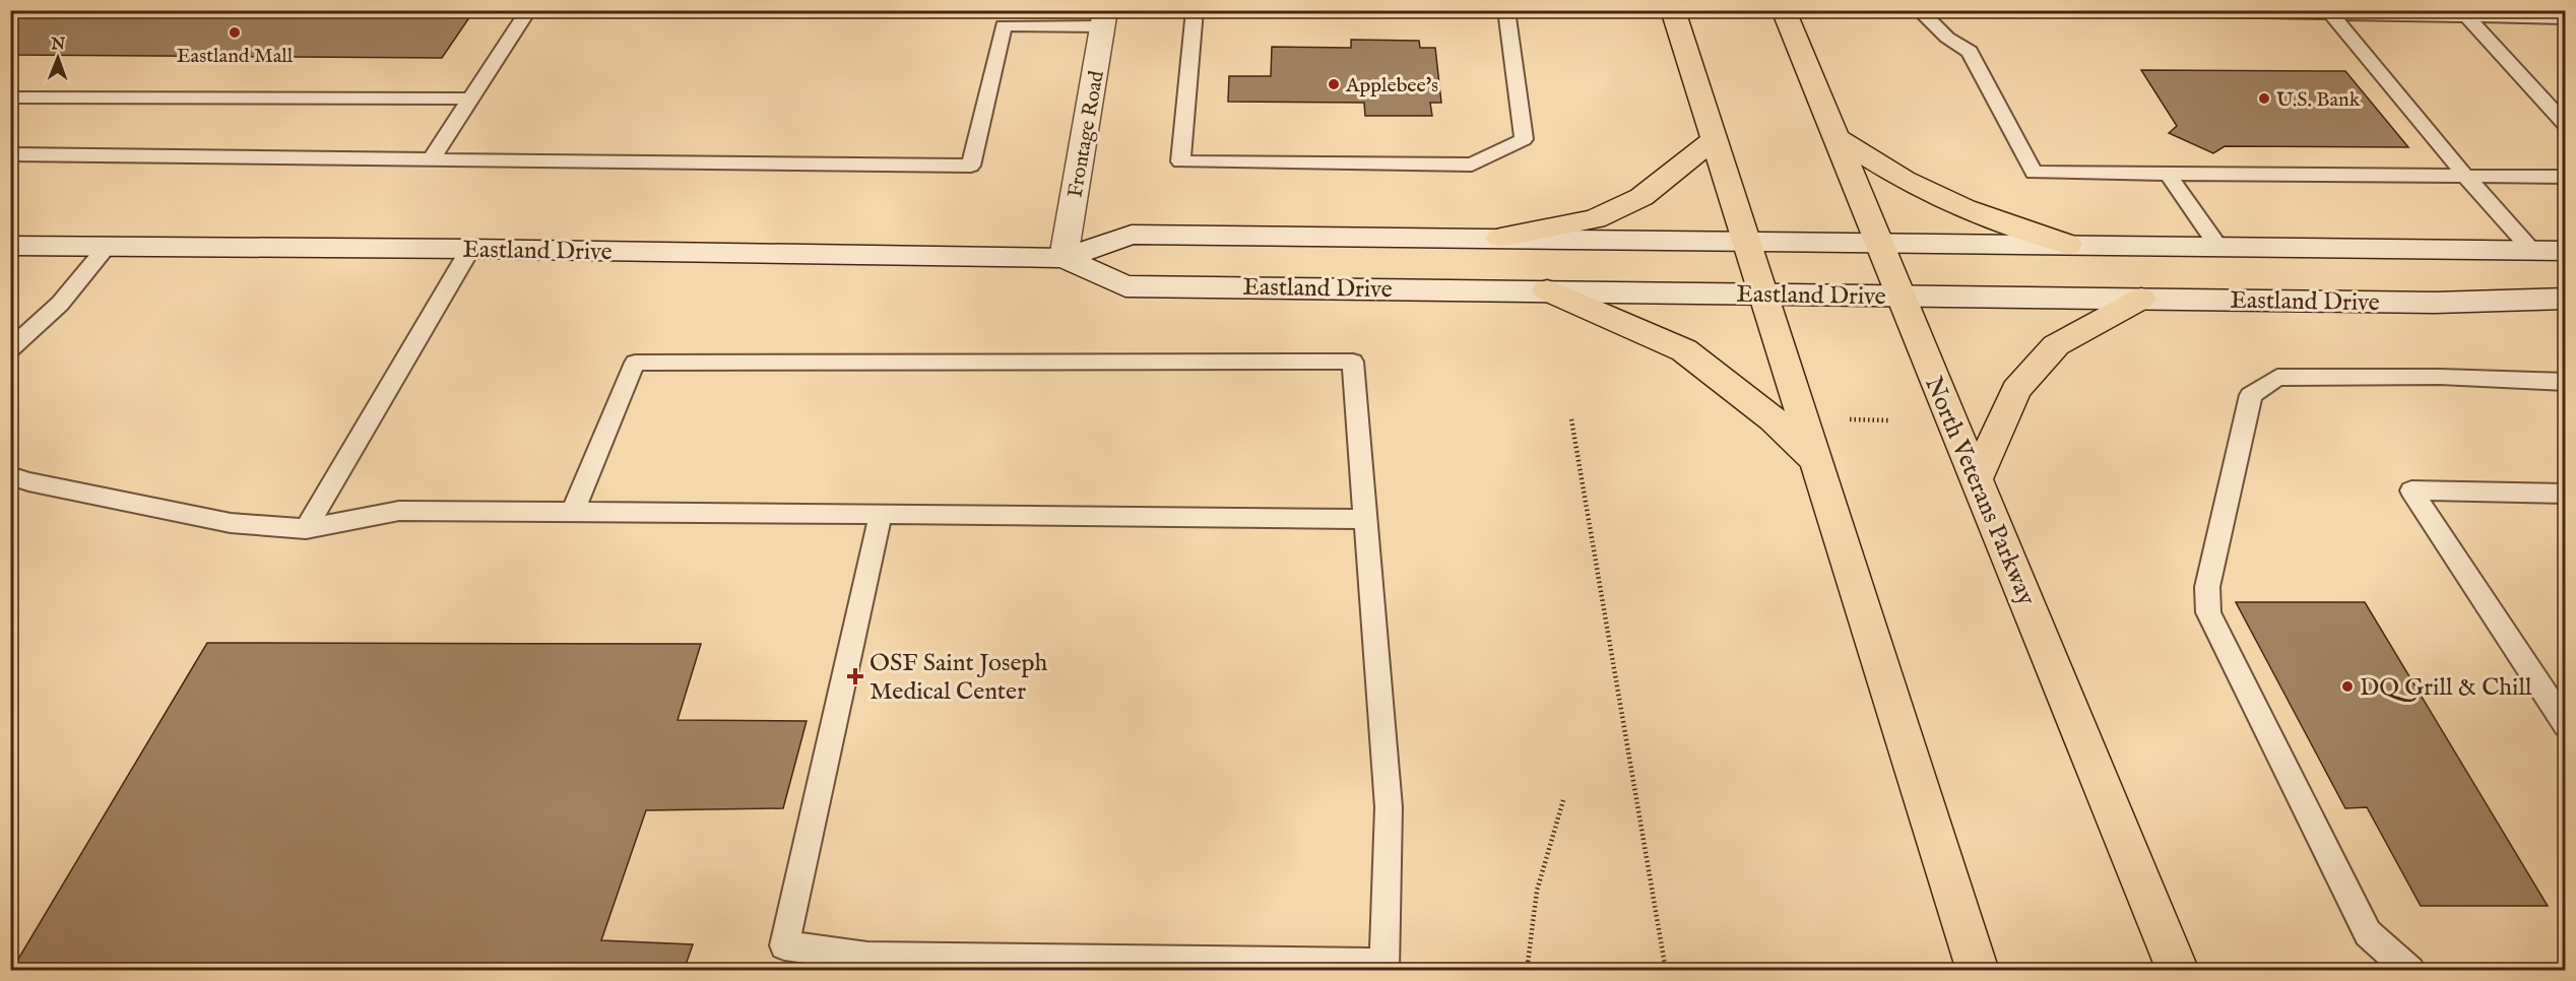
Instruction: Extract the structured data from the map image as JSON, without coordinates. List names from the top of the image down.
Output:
{
  "streets": {
    "highway": ["North Veterans Parkway"],
    "main road": ["Frontage Road", "Eastland Drive"]
  },
  "crossings": [
    ["Frontage Road", "Eastland Drive"],
    ["Eastland Drive", "North Veterans Parkway"]
  ],
  "places": {
    "other": [
      "Eastland Mall",
      "Applebee's",
      "U.S. Bank",
      "DQ Grill & Chill"
    ],
    "health": ["OSF Saint Joseph Medical Center"]
  },
  "north": "top"
}
